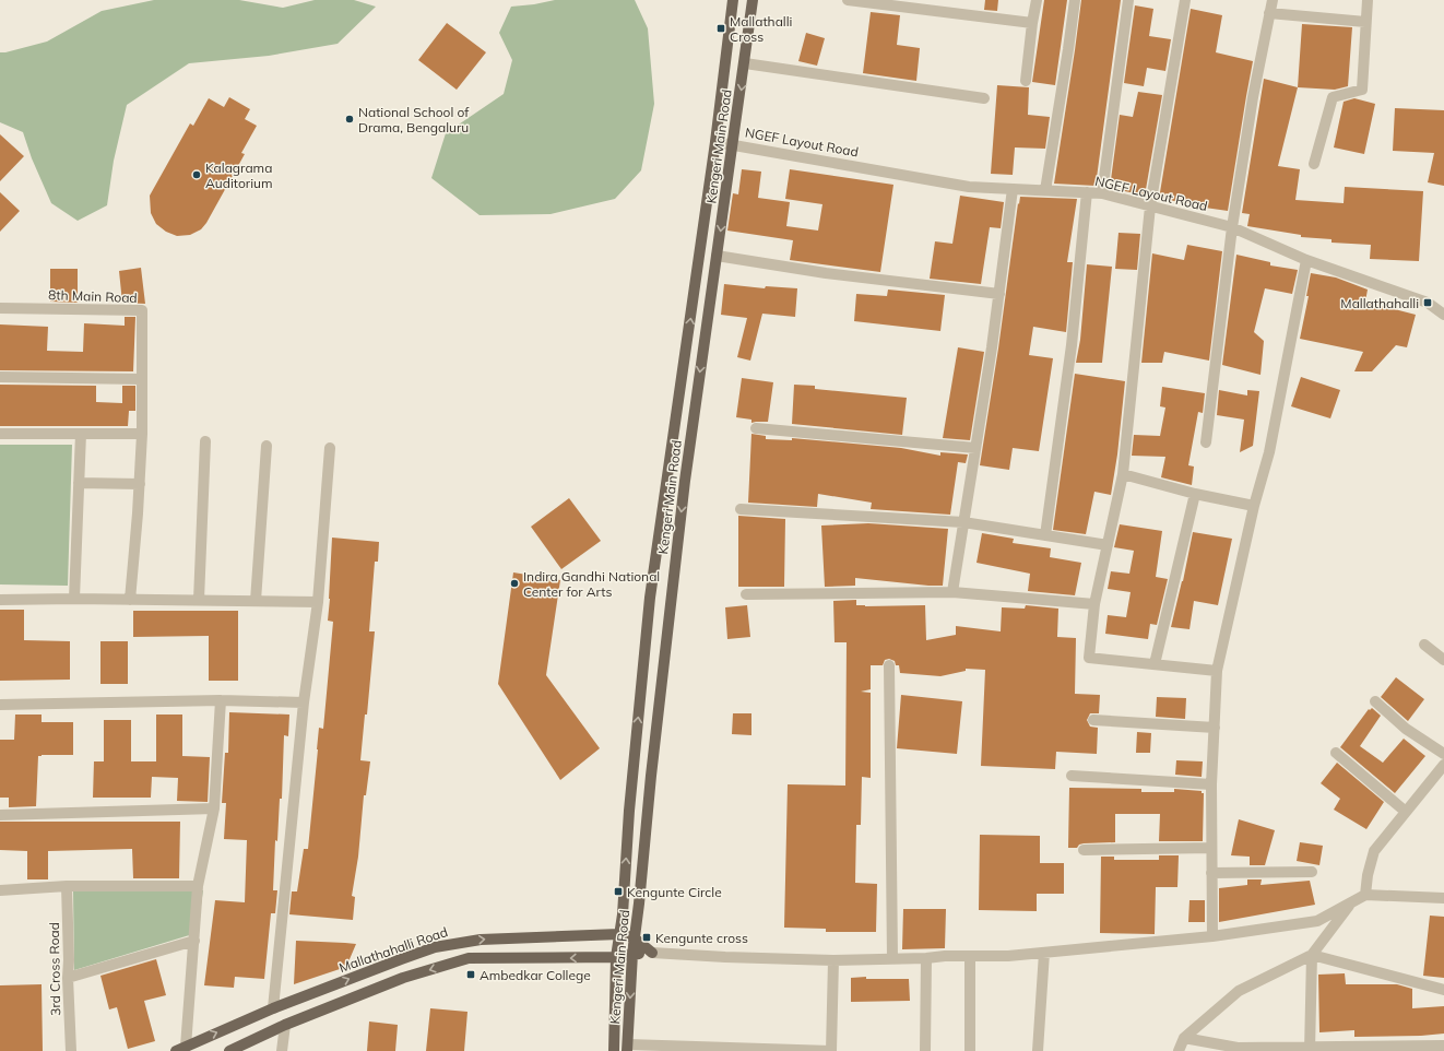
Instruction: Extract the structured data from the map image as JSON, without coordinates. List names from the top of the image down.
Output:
{
  "streets": {
    "main road": ["Kengeri Main Road", "Mallathahalli Road"],
    "street": ["NGEF Layout Road", "8th Main Road", "3rd Cross Road"]
  },
  "crossings": [
    ["NGEF Layout Road", "Kengeri Main Road"],
    ["Kengeri Main Road", "Mallathahalli Road"]
  ],
  "places": {
    "transit": [
      "Mallathalli Cross",
      "Mallathahalli",
      "Kengunte Circle",
      "Kengunte cross",
      "Ambedkar College"
    ],
    "other": ["National School of Drama, Bengaluru", "Kalagrama Auditorium", "Indira Gandhi National Center for Arts"]
  }
}
